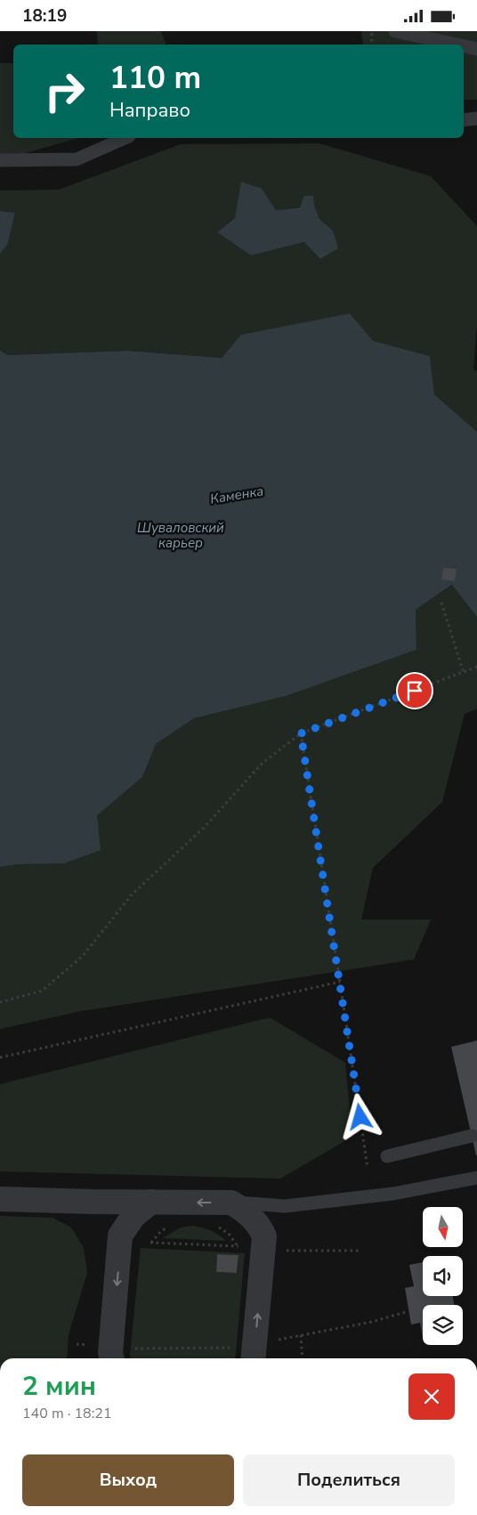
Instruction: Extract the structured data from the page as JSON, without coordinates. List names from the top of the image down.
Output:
{
  "water": ["Каменка", "Шуваловский карьер"],
  "north": "bottom",
  "page": {
    "status": "18:19",
    "turn": ["110 m", "Направо"],
    "heading": ["2 мин", "140 m · 18:21"],
    "buttons": ["Выход", "Поделиться"]
  }
}
